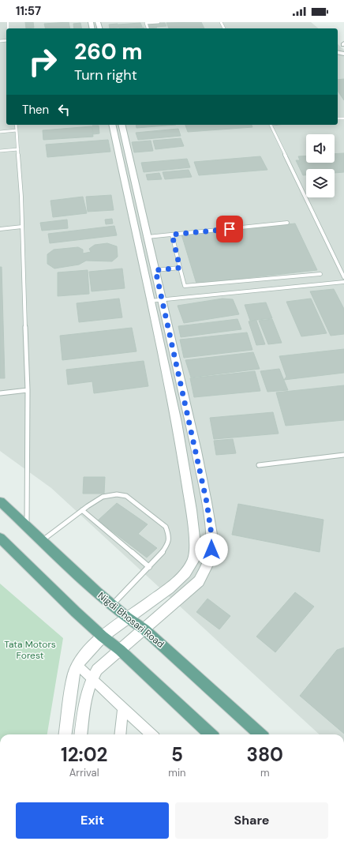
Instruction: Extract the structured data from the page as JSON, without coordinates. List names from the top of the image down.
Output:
{
  "streets": {
    "main road": ["Nigdi Bhosari Road"]
  },
  "parks": ["Tata Motors Forest"],
  "page": {
    "status": "11:57",
    "turn": ["260 m", "Turn right"],
    "then": "Then",
    "eta": [
      "12:02",
      "Arrival",
      "5",
      "min",
      "380",
      "m"
    ],
    "buttons": ["Exit", "Share"]
  }
}
